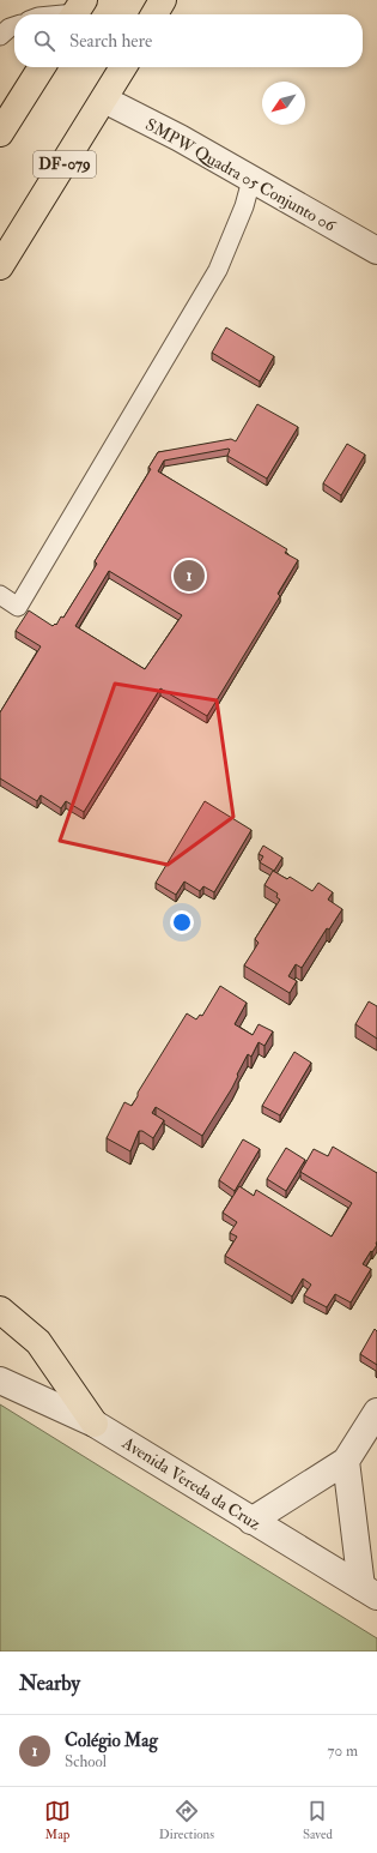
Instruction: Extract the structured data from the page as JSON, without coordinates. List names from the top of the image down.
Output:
{
  "streets": {
    "main road": ["DF-079"],
    "street": ["SMPW Quadra 05 Conjunto 06", "Avenida Vereda da Cruz"]
  },
  "crossings": [
    ["DF-079", "SMPW Quadra 05 Conjunto 06"]
  ],
  "north": "bottom left",
  "page": {
    "search": "Search here",
    "pins": "1",
    "heading": "Nearby",
    "list": [
      {
        "mark": "1",
        "name": "Colégio Mag",
        "note": "School",
        "value": "70 m"
      }
    ],
    "nav": ["Map", "Directions", "Saved"]
  }
}
